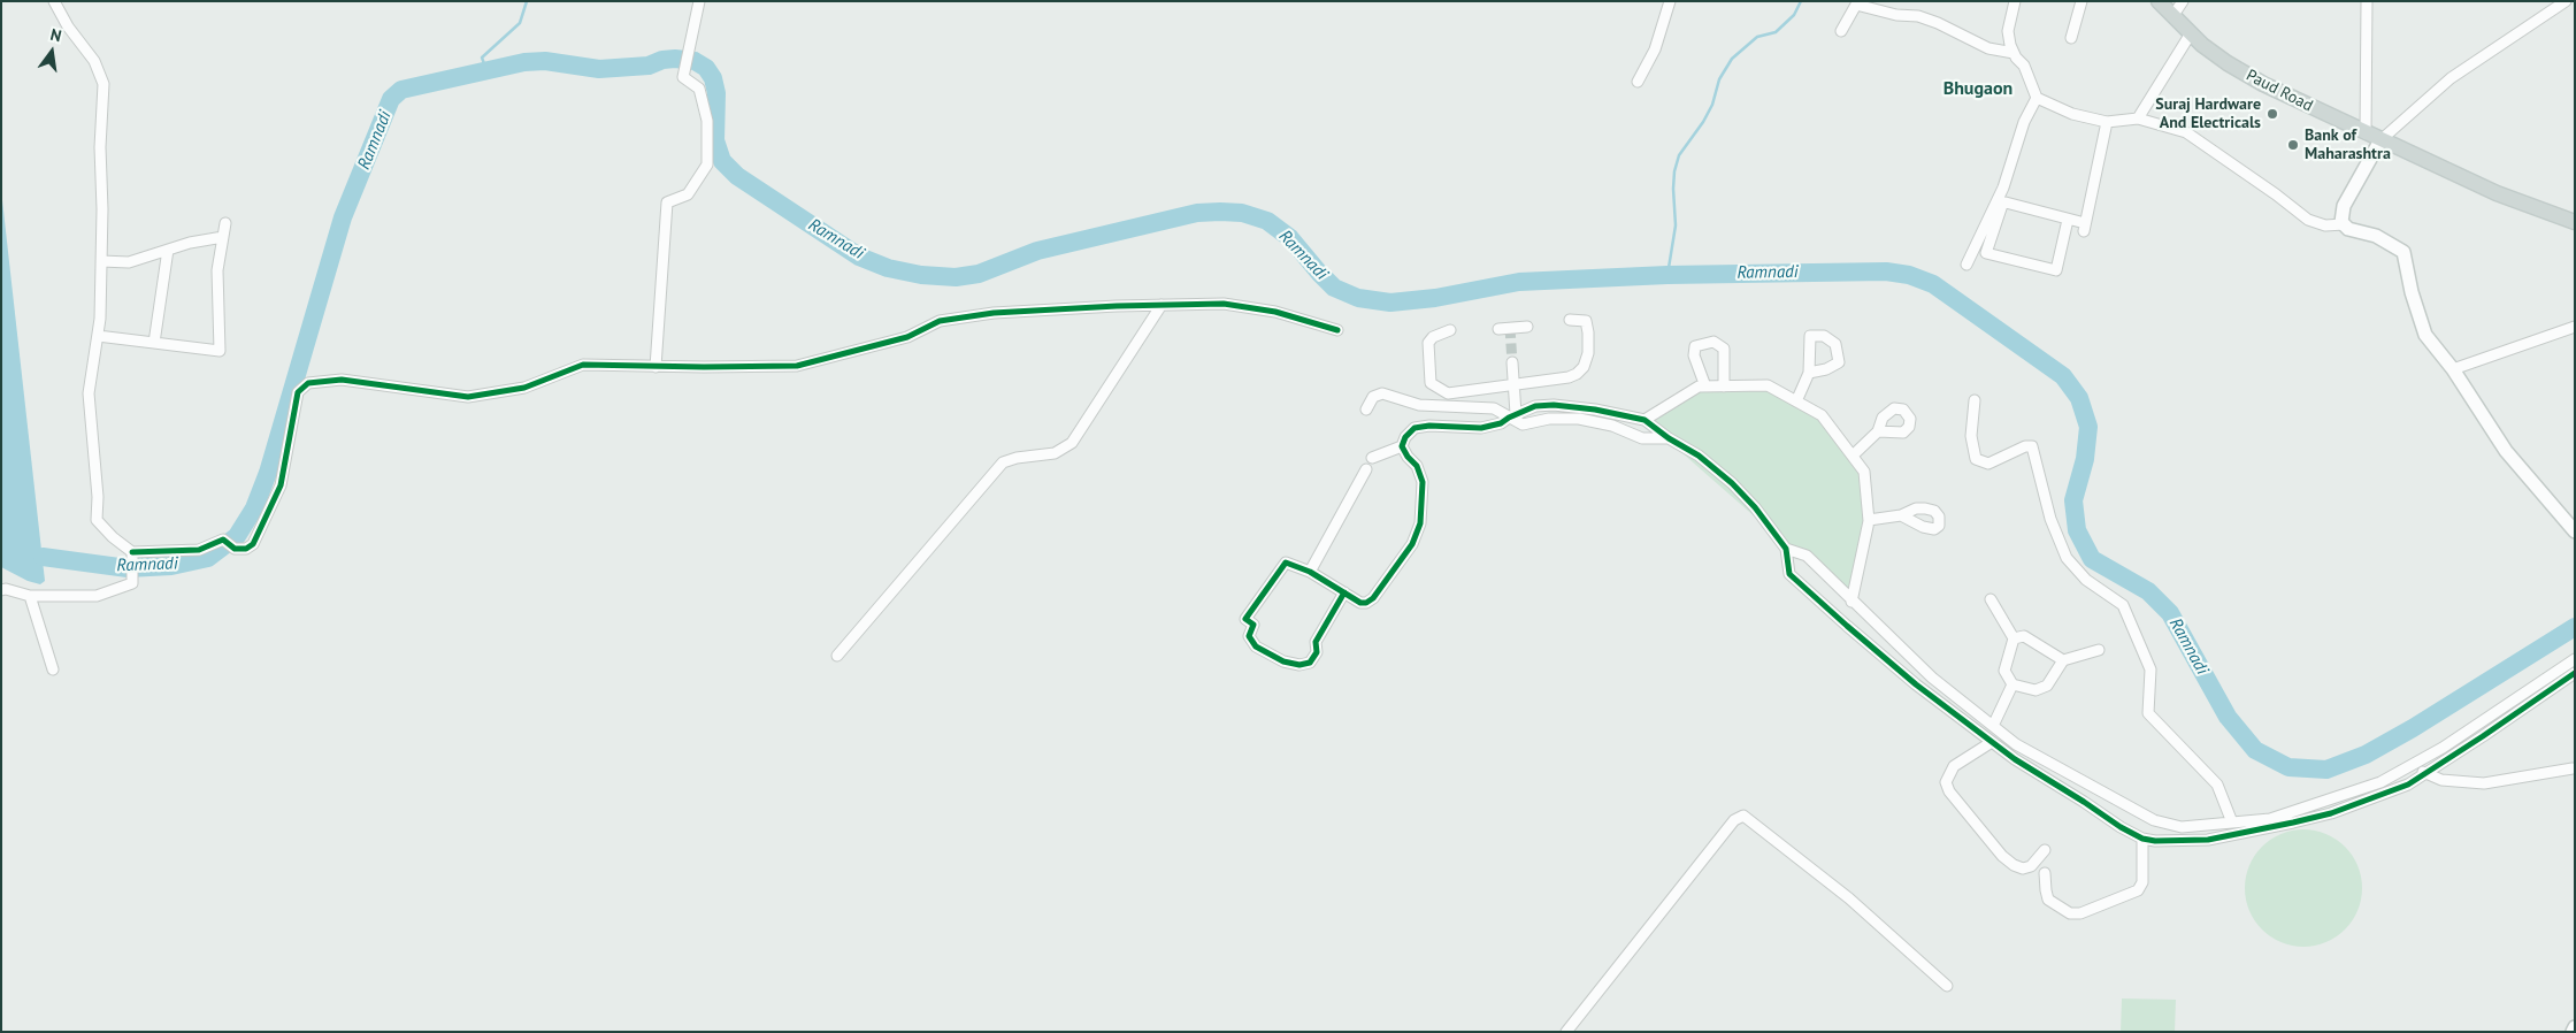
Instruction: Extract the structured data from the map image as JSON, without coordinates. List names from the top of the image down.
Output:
{
  "streets": {
    "main road": ["Paud Road"]
  },
  "districts": ["Bhugaon"],
  "water": ["Ramnadi"],
  "places": ["Suraj Hardware And Electricals", "Bank of Maharashtra"],
  "north": "top"
}
